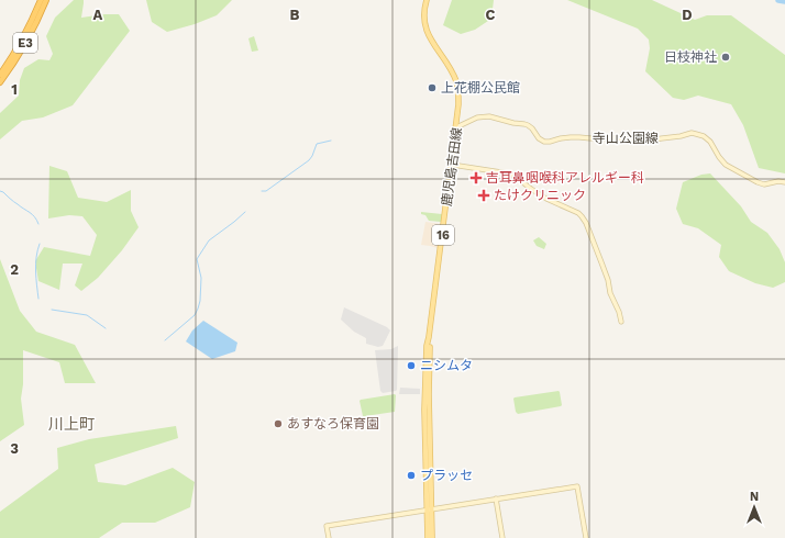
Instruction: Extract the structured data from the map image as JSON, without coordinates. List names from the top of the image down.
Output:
{
  "streets": {
    "highway": ["E3"],
    "main road": ["鹿児島吉田線", "16"],
    "street": ["寺山公園線"]
  },
  "crossings": [
    ["寺山公園線", "鹿児島吉田線"]
  ],
  "districts": ["川上町"],
  "places": {
    "other": [
      "日枝神社",
      "上花棚公民館",
      "ニシムタ",
      "あすなろ保育園",
      "プラッセ"
    ],
    "health": ["吉耳鼻咽喉科アレルギー科", "たけクリニック"]
  },
  "north": "top",
  "grid": {
    "columns": [
      "A",
      "B",
      "C",
      "D"
    ],
    "rows": ["1", "2", "3"]
  }
}
